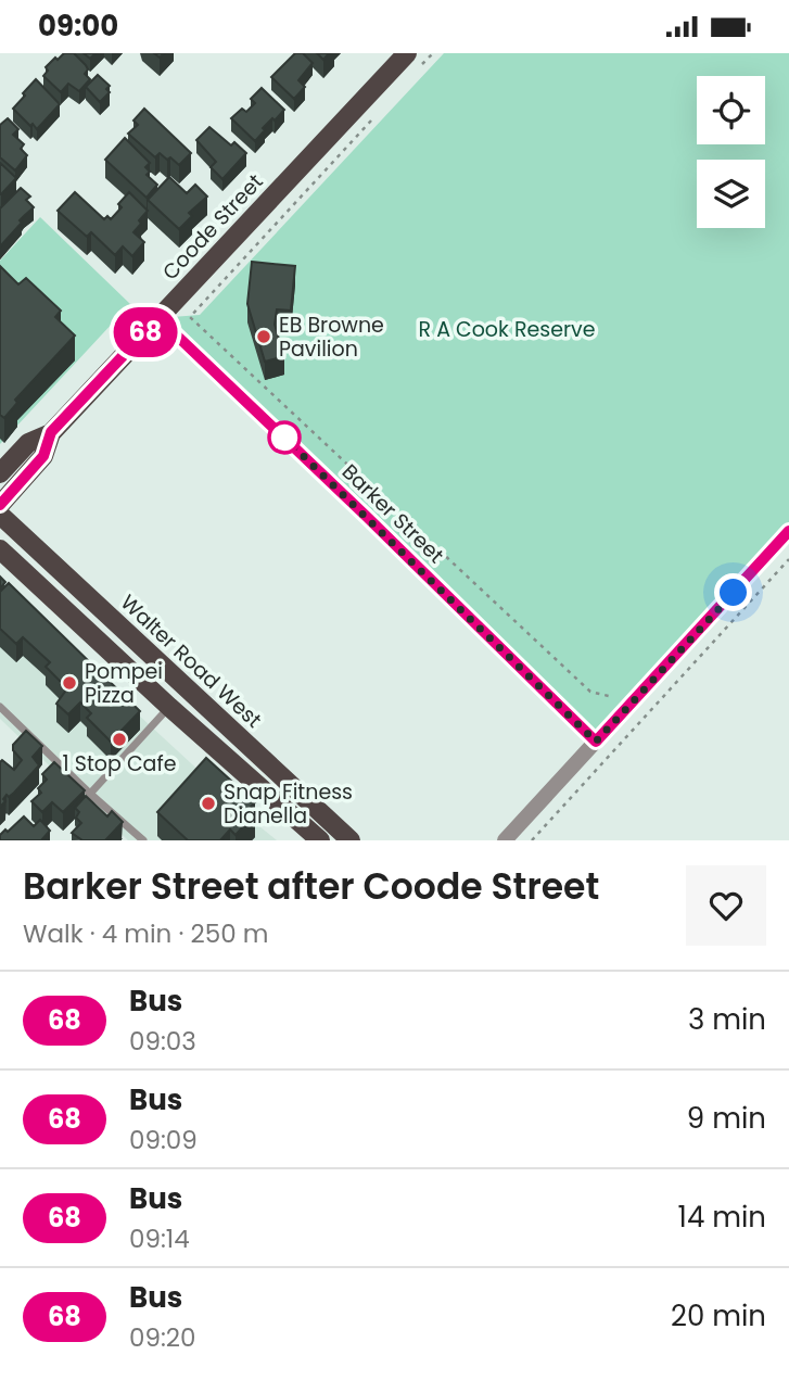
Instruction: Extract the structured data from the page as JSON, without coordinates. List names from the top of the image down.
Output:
{
  "streets": {
    "main road": ["Coode Street", "Walter Road West"],
    "street": ["Barker Street"]
  },
  "crossings": [
    ["Coode Street", "Barker Street"]
  ],
  "parks": ["R A Cook Reserve"],
  "places": [
    "EB Browne Pavilion",
    "Pompei Pizza",
    "1 Stop Cafe",
    "Snap Fitness Dianella"
  ],
  "lines": ["bus line 68"],
  "page": {
    "status": "09:00",
    "on_map": "68",
    "heading": ["Barker Street after Coode Street", "Walk · 4 min · 250 m"],
    "list": [
      {
        "mark": "68",
        "name": "Bus",
        "note": "09:03",
        "value": "3 min"
      },
      {
        "mark": "68",
        "name": "Bus",
        "note": "09:09",
        "value": "9 min"
      },
      {
        "mark": "68",
        "name": "Bus",
        "note": "09:14",
        "value": "14 min"
      },
      {
        "mark": "68",
        "name": "Bus",
        "note": "09:20",
        "value": "20 min"
      }
    ]
  }
}
